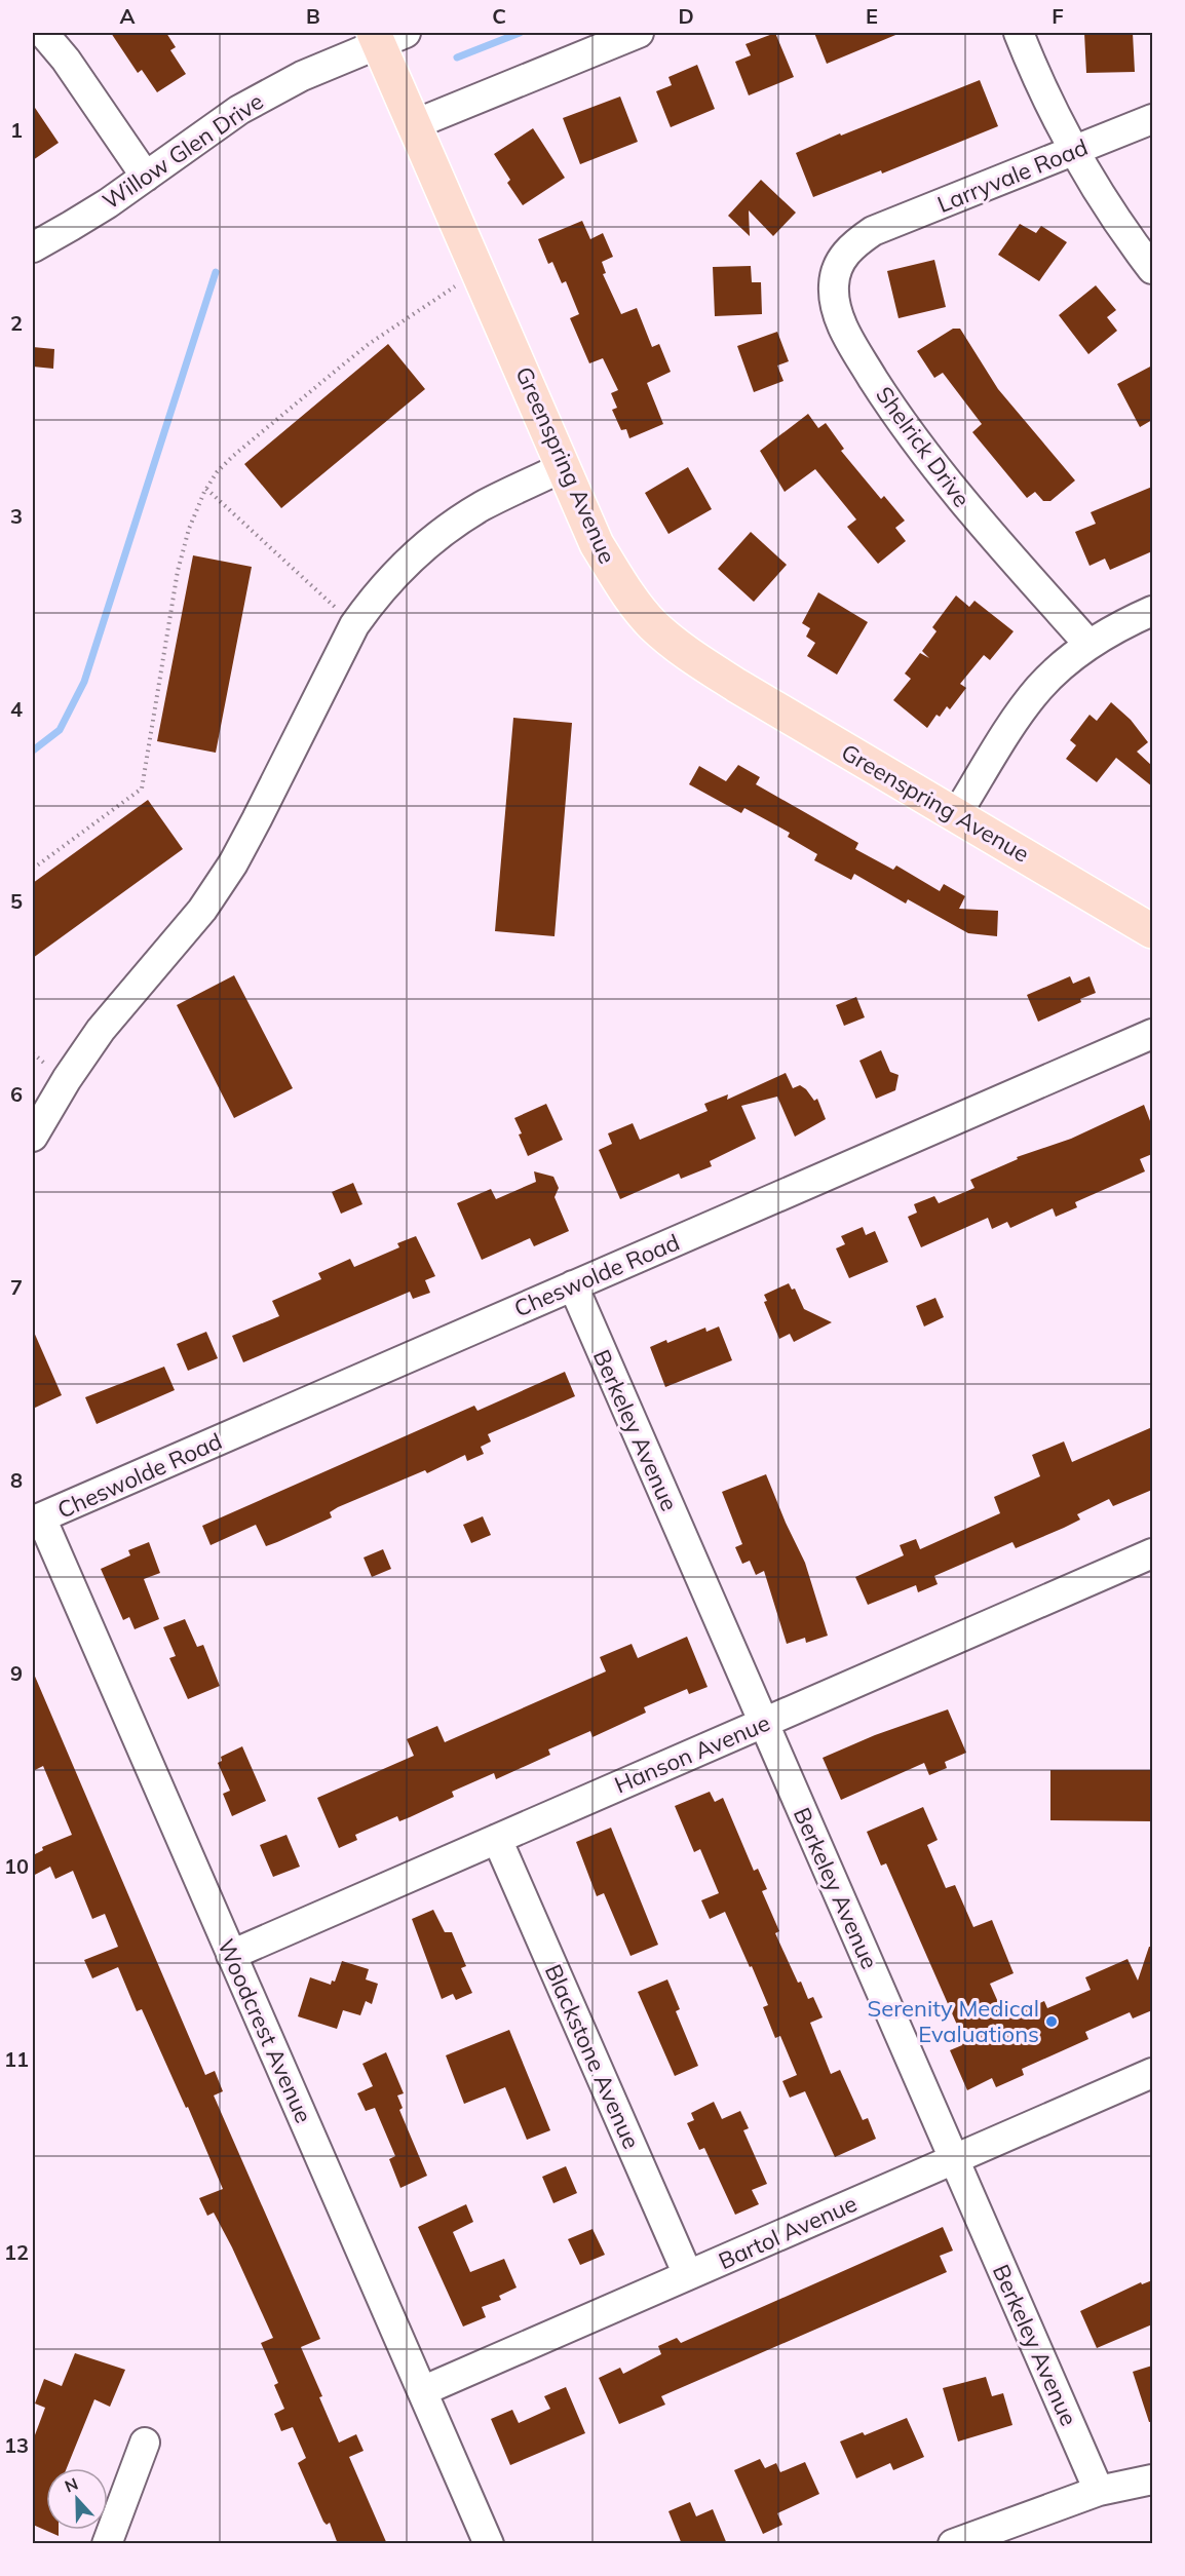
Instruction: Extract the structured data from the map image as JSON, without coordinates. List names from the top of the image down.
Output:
{
  "streets": {
    "main road": ["Greenspring Avenue"],
    "street": [
      "Willow Glen Drive",
      "Larryvale Road",
      "Shelrick Drive",
      "Cheswolde Road",
      "Berkeley Avenue",
      "Hanson Avenue",
      "Woodcrest Avenue",
      "Blackstone Avenue",
      "Bartol Avenue"
    ]
  },
  "crossings": [
    ["Willow Glen Drive", "Greenspring Avenue"],
    ["Larryvale Road", "Shelrick Drive"],
    ["Cheswolde Road", "Berkeley Avenue"],
    ["Cheswolde Road", "Woodcrest Avenue"],
    ["Berkeley Avenue", "Hanson Avenue"],
    ["Berkeley Avenue", "Bartol Avenue"],
    ["Hanson Avenue", "Woodcrest Avenue"],
    ["Hanson Avenue", "Blackstone Avenue"],
    ["Woodcrest Avenue", "Bartol Avenue"],
    ["Blackstone Avenue", "Bartol Avenue"]
  ],
  "places": ["Serenity Medical Evaluations"],
  "north": "top",
  "grid": {
    "columns": [
      "A",
      "B",
      "C",
      "D",
      "E",
      "F"
    ],
    "rows": [
      "1",
      "2",
      "3",
      "4",
      "5",
      "6",
      "7",
      "8",
      "9",
      "10",
      "11",
      "12",
      "13"
    ]
  }
}
